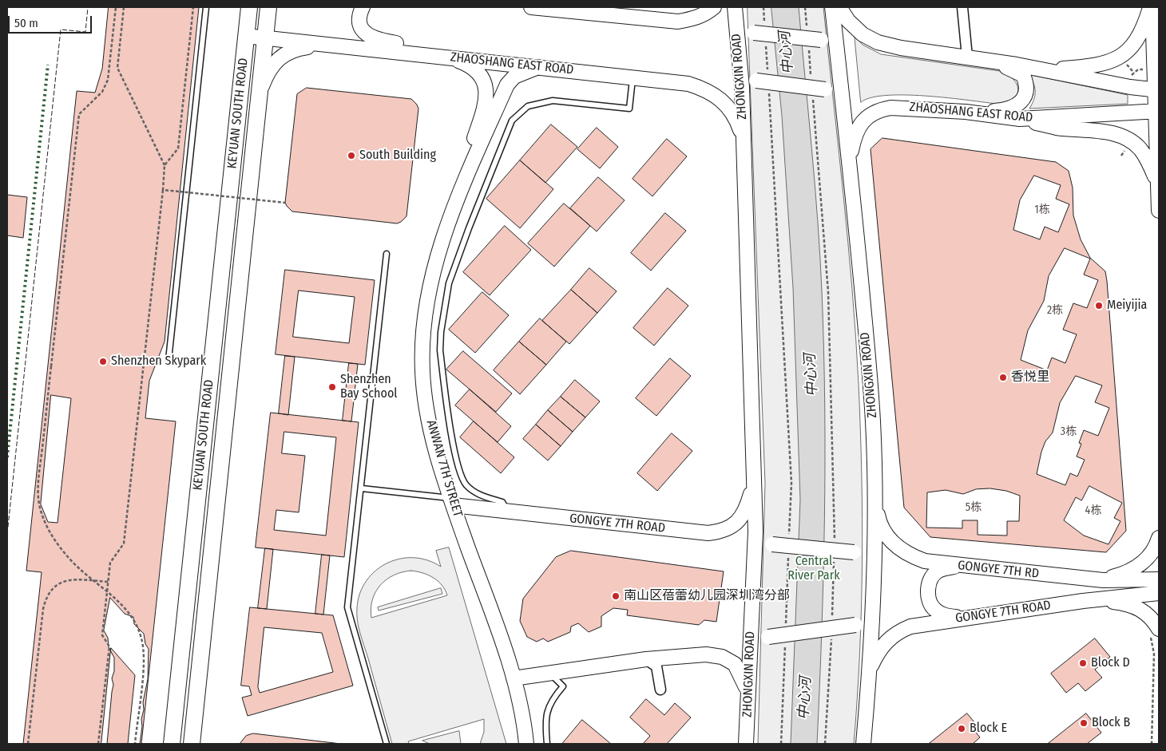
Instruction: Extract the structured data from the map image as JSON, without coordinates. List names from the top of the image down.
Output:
{
  "streets": {
    "main road": ["KEYUAN SOUTH ROAD"],
    "street": [
      "ZHAOSHANG EAST ROAD",
      "ZHONGXIN ROAD",
      "ANWAN 7TH STREET",
      "GONGYE 7TH ROAD",
      "GONGYE 7TH RD"
    ]
  },
  "crossings": [
    ["ZHAOSHANG EAST ROAD", "ZHONGXIN ROAD"],
    ["ZHAOSHANG EAST ROAD", "KEYUAN SOUTH ROAD"],
    ["ZHONGXIN ROAD", "GONGYE 7TH ROAD"],
    ["ZHONGXIN ROAD", "GONGYE 7TH RD"],
    ["ANWAN 7TH STREET", "GONGYE 7TH ROAD"]
  ],
  "water": ["中心河"],
  "parks": ["Central River Park"],
  "places": [
    "South Building",
    "Meiyijia",
    "Shenzhen Skypark",
    "香悦里",
    "Shenzhen Bay School",
    "南山区蓓蕾幼儿园深圳湾分部",
    "Block D",
    "Block B",
    "Block E"
  ],
  "house_numbers": [
    "1栋",
    "2栋",
    "3栋",
    "5栋",
    "4栋"
  ],
  "scale_bar": "50 m"
}
